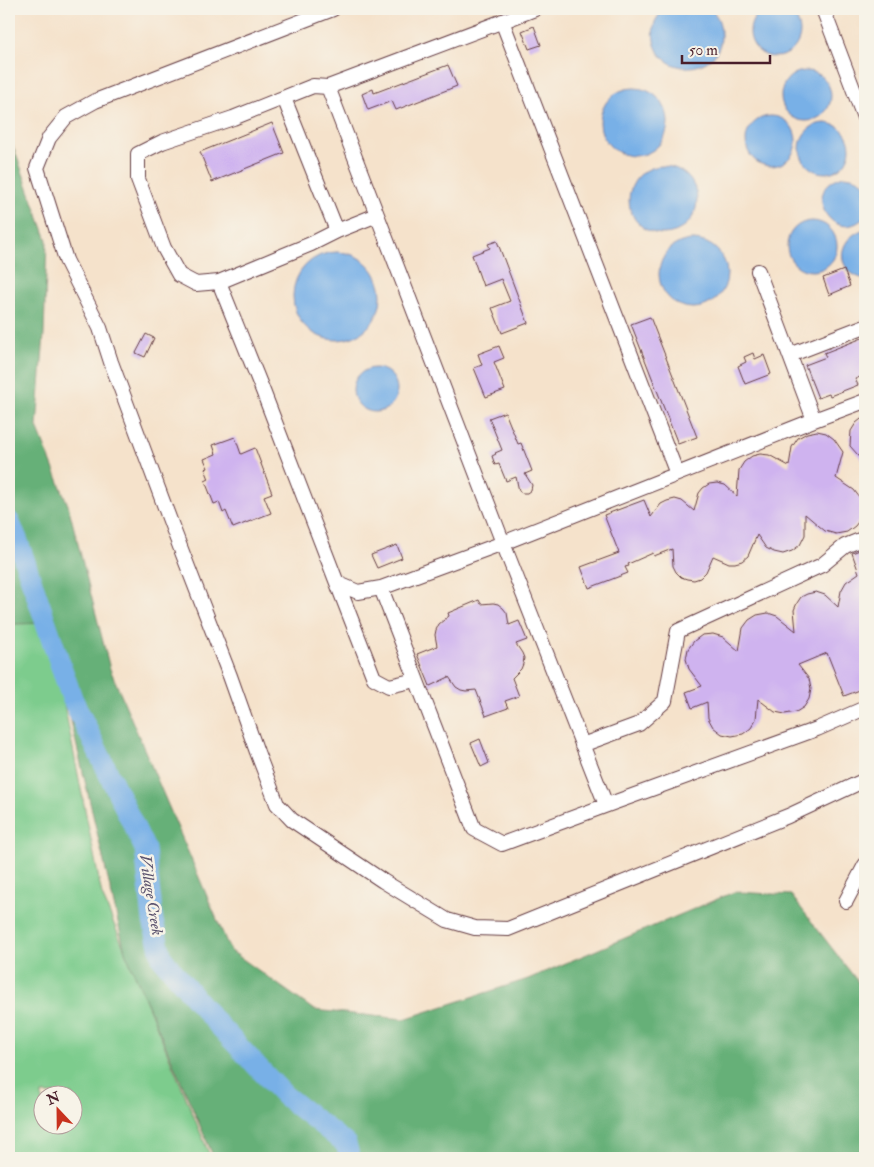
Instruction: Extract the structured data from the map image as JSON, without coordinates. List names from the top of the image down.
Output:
{
  "water": ["Village Creek"],
  "scale_bar": "50 m",
  "north": "top"
}
